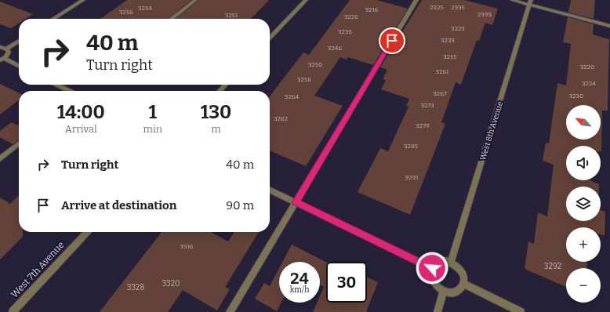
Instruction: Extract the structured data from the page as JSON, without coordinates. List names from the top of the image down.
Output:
{
  "streets": {
    "street": ["West 8th Avenue", "West 7th Avenue"]
  },
  "house_numbers": [
    "2325",
    "2335",
    "3254",
    "3216",
    "3256",
    "2393",
    "3251",
    "3226",
    "3223",
    "3236",
    "3233",
    "3246",
    "3255",
    "3250",
    "3220",
    "3261",
    "3258",
    "3224",
    "3267",
    "3230",
    "3264",
    "3273",
    "3282",
    "3279",
    "3285",
    "3291",
    "3316",
    "3292",
    "3320",
    "3328"
  ],
  "north": "top left",
  "page": {
    "turn": ["40 m", "Turn right"],
    "eta": [
      "14:00",
      "Arrival",
      "1",
      "min",
      "130",
      "m"
    ],
    "map_buttons": ["+", "−"],
    "list": [
      {
        "name": "Turn right",
        "value": "40 m"
      },
      {
        "name": "Arrive at destination",
        "value": "90 m"
      }
    ],
    "speed": "24 km/h",
    "limit": "30"
  }
}
